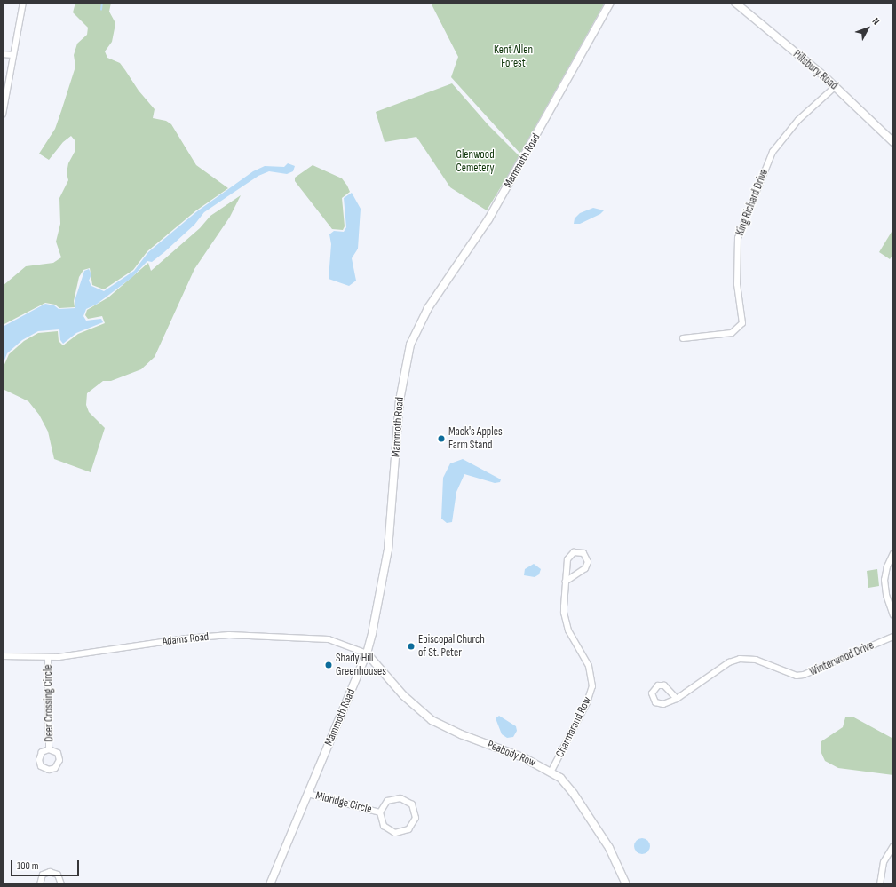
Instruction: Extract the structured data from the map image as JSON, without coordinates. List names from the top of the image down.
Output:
{
  "streets": {
    "main road": ["Pillsbury Road", "Mammoth Road", "Peabody Row"],
    "street": [
      "King Richard Drive",
      "Adams Road",
      "Winterwood Drive",
      "Deer Crossing Circle",
      "Charmarand Row",
      "Midridge Circle"
    ]
  },
  "crossings": [
    ["Pillsbury Road", "King Richard Drive"],
    ["Mammoth Road", "Adams Road"],
    ["Mammoth Road", "Peabody Row"],
    ["Mammoth Road", "Midridge Circle"],
    ["Adams Road", "Deer Crossing Circle"],
    ["Adams Road", "Peabody Row"],
    ["Charmarand Row", "Peabody Row"]
  ],
  "parks": ["Kent Allen Forest", "Glenwood Cemetery"],
  "places": ["Mack's Apples Farm Stand", "Episcopal Church of St. Peter", "Shady Hill Greenhouses"],
  "scale_bar": "100 m",
  "north": "top right"
}
